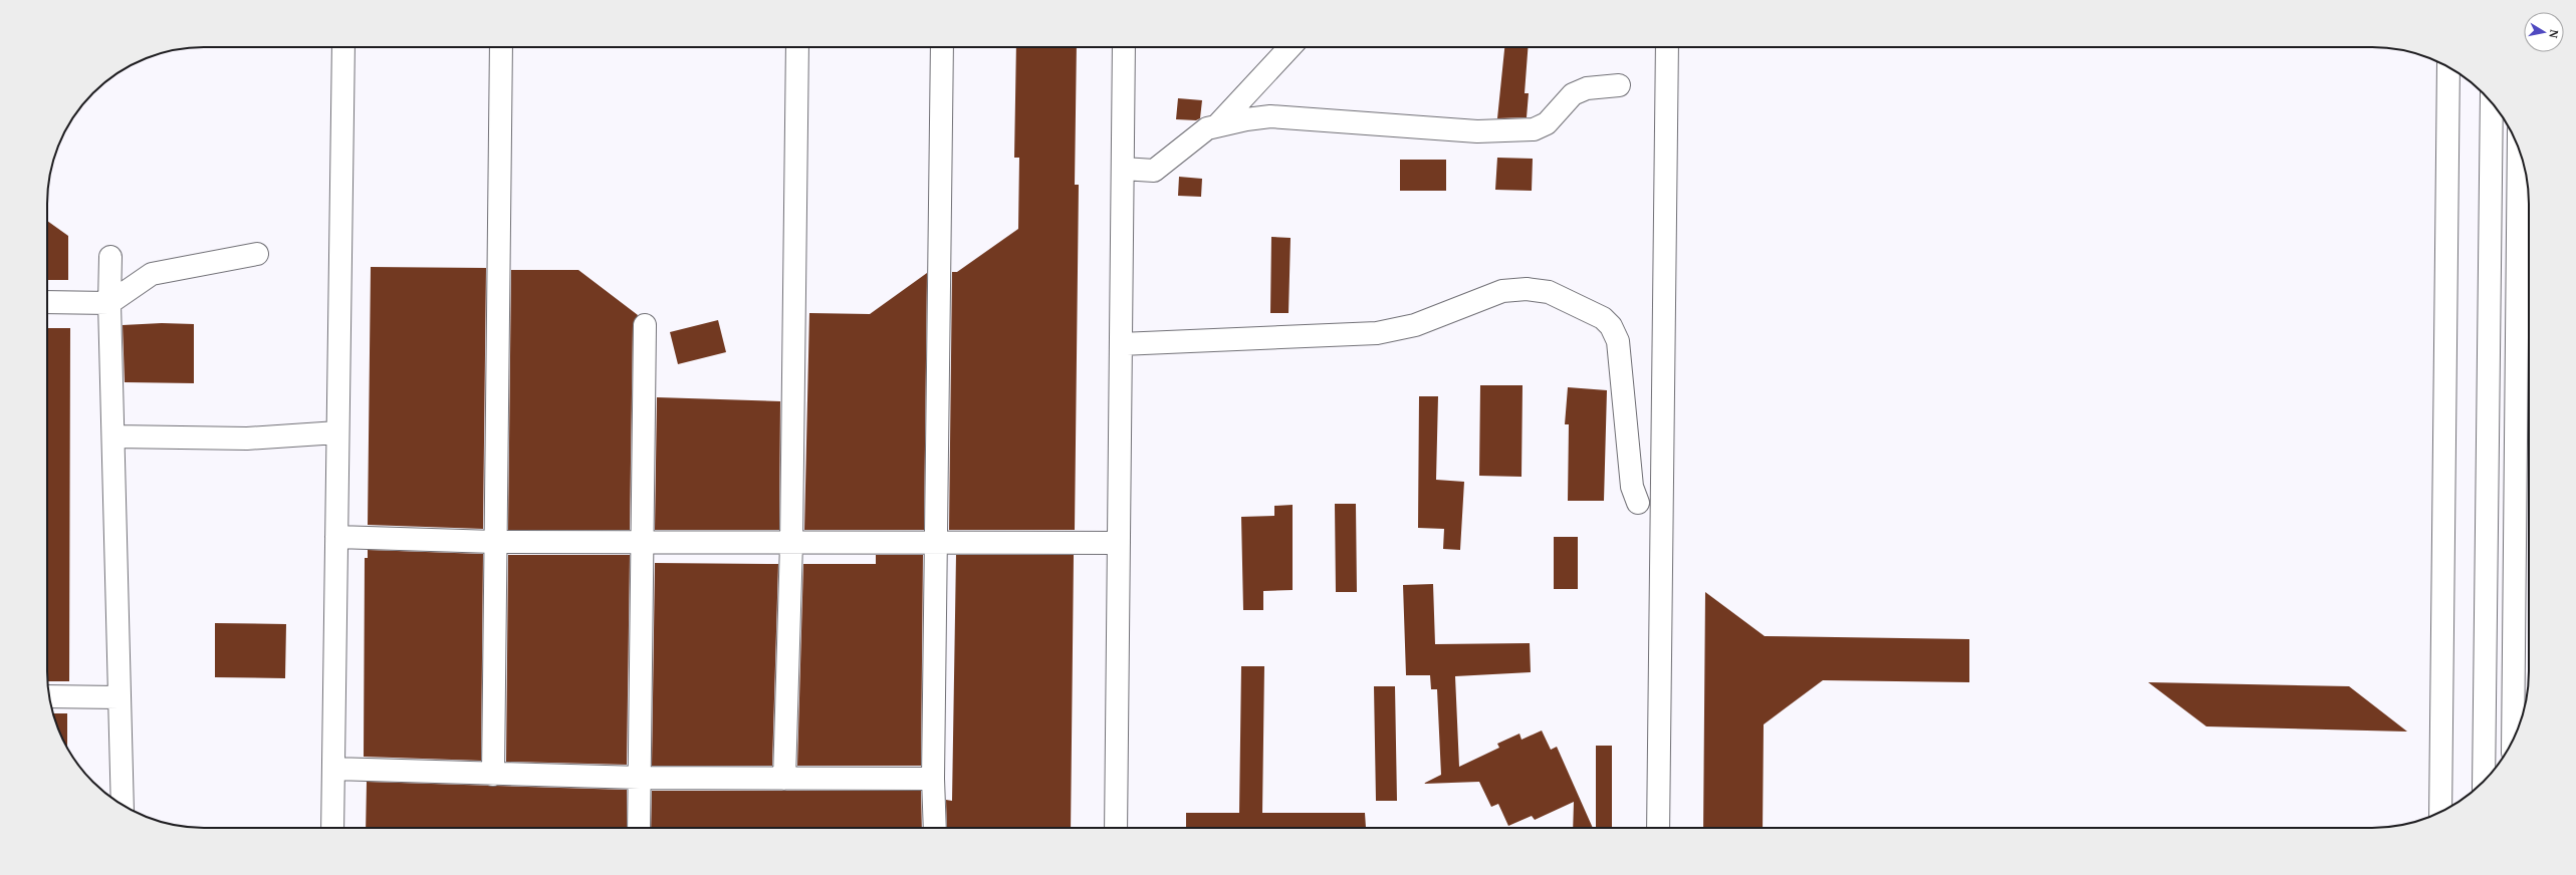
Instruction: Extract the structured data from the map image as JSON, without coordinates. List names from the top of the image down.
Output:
{
  "north": "right"
}
